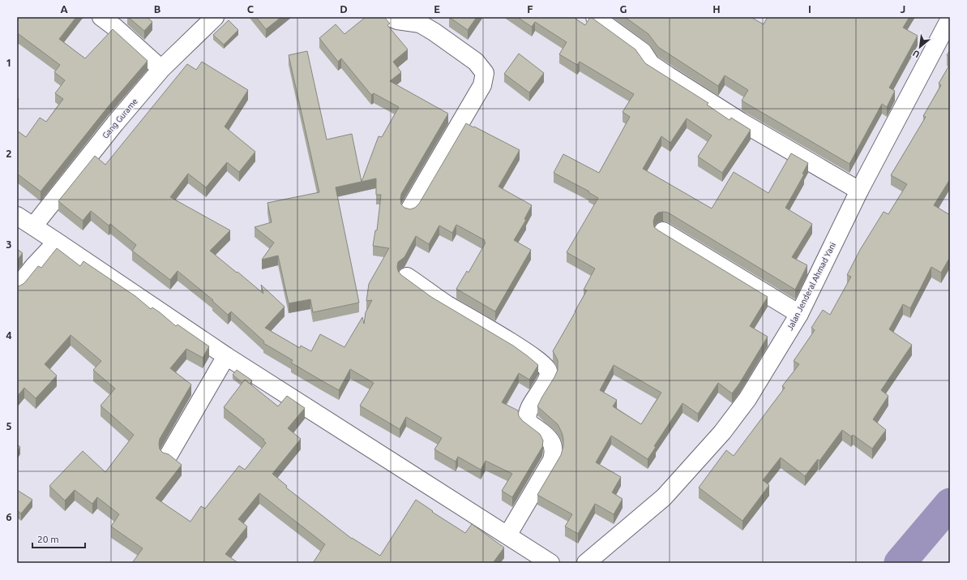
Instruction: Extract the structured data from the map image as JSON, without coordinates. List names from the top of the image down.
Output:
{
  "streets": {
    "main road": ["Gang Gurame", "Jalan Jenderal Ahmad Yani"]
  },
  "scale_bar": "20 m",
  "north": "bottom left",
  "grid": {
    "columns": [
      "A",
      "B",
      "C",
      "D",
      "E",
      "F",
      "G",
      "H",
      "I",
      "J"
    ],
    "rows": [
      "1",
      "2",
      "3",
      "4",
      "5",
      "6"
    ]
  }
}
